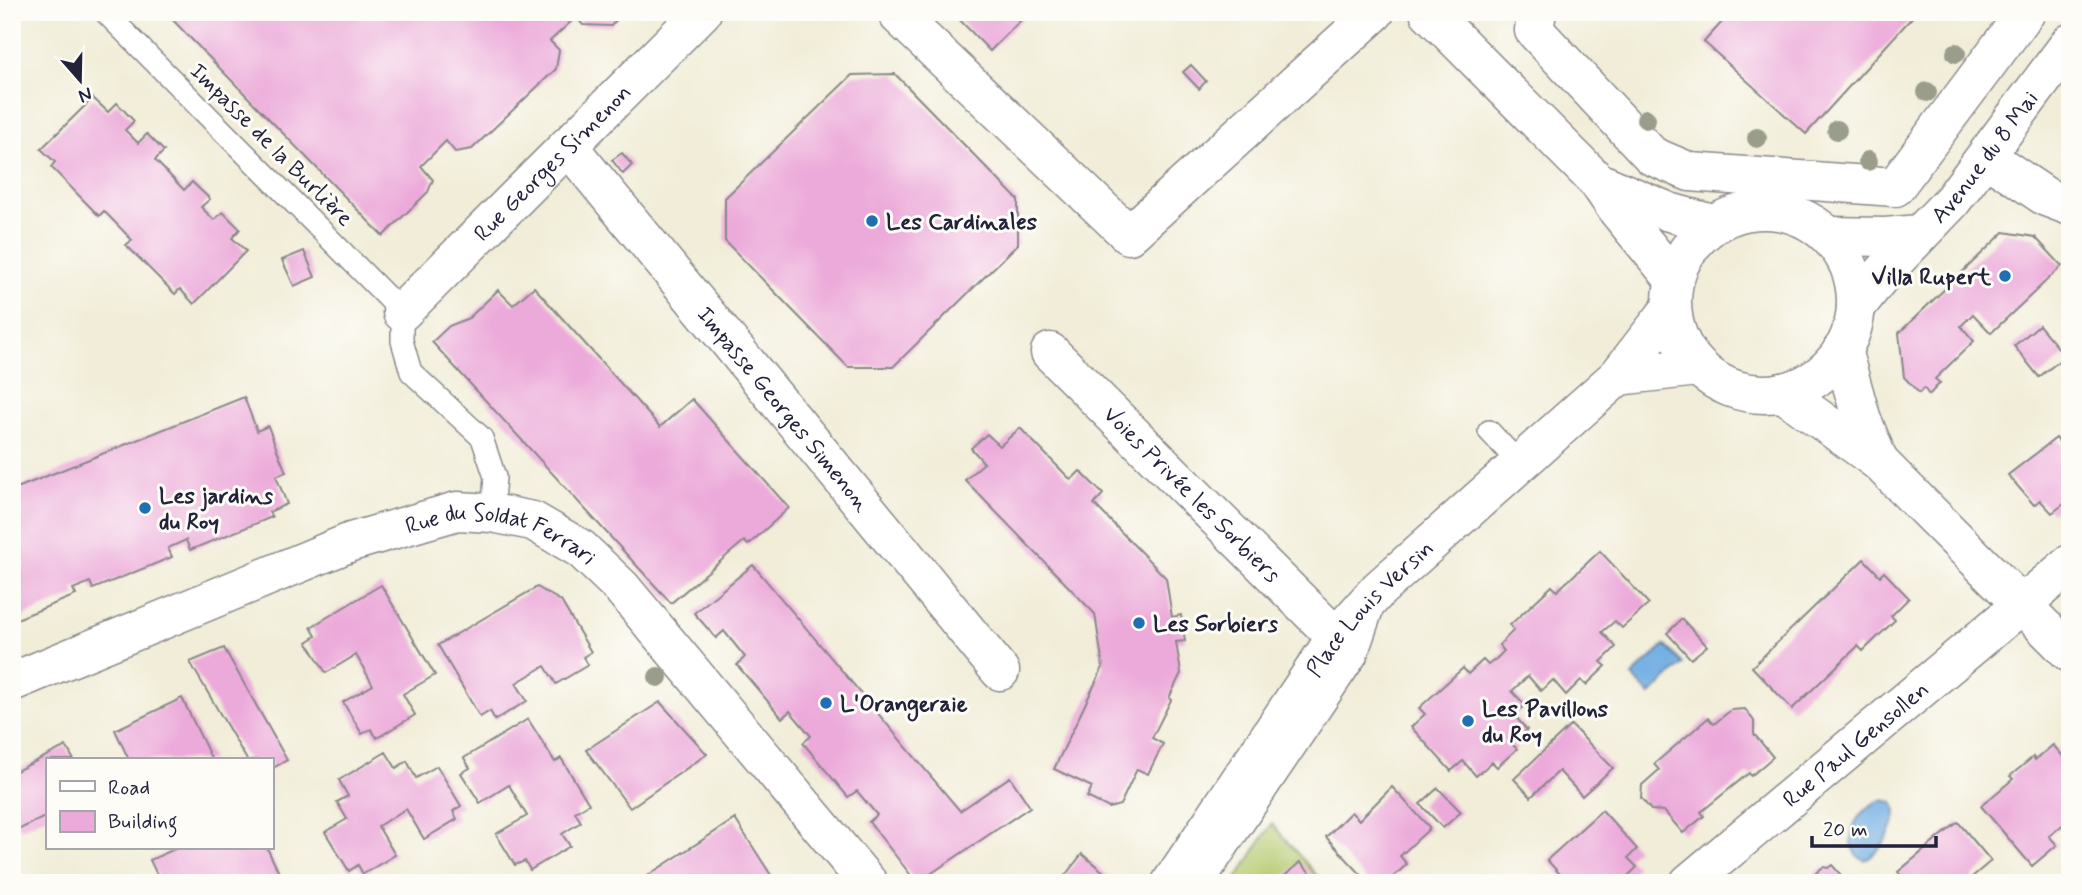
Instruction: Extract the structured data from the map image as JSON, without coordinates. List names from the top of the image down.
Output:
{
  "streets": {
    "street": [
      "Avenue du 8 Mai",
      "Rue Georges Simenon",
      "Impasse Georges Simenon",
      "Voies Privée les Sorbiers",
      "Rue du Soldat Ferrari",
      "Place Louis Versin",
      "Rue Paul Gensollen"
    ],
    "lane": ["Impasse de la Burlière"]
  },
  "crossings": [
    ["Impasse de la Burlière", "Rue Georges Simenon"],
    ["Avenue du 8 Mai", "Place Louis Versin"],
    ["Rue Georges Simenon", "Impasse Georges Simenon"],
    ["Voies Privée les Sorbiers", "Place Louis Versin"]
  ],
  "places": [
    "Les Cardinales",
    "Villa Rupert",
    "Les jardins du Roy",
    "Les Sorbiers",
    "L'Orangeraie",
    "Les Pavillons du Roy"
  ],
  "legend": ["Road", "Building"],
  "scale_bar": "20 m",
  "north": "bottom"
}
